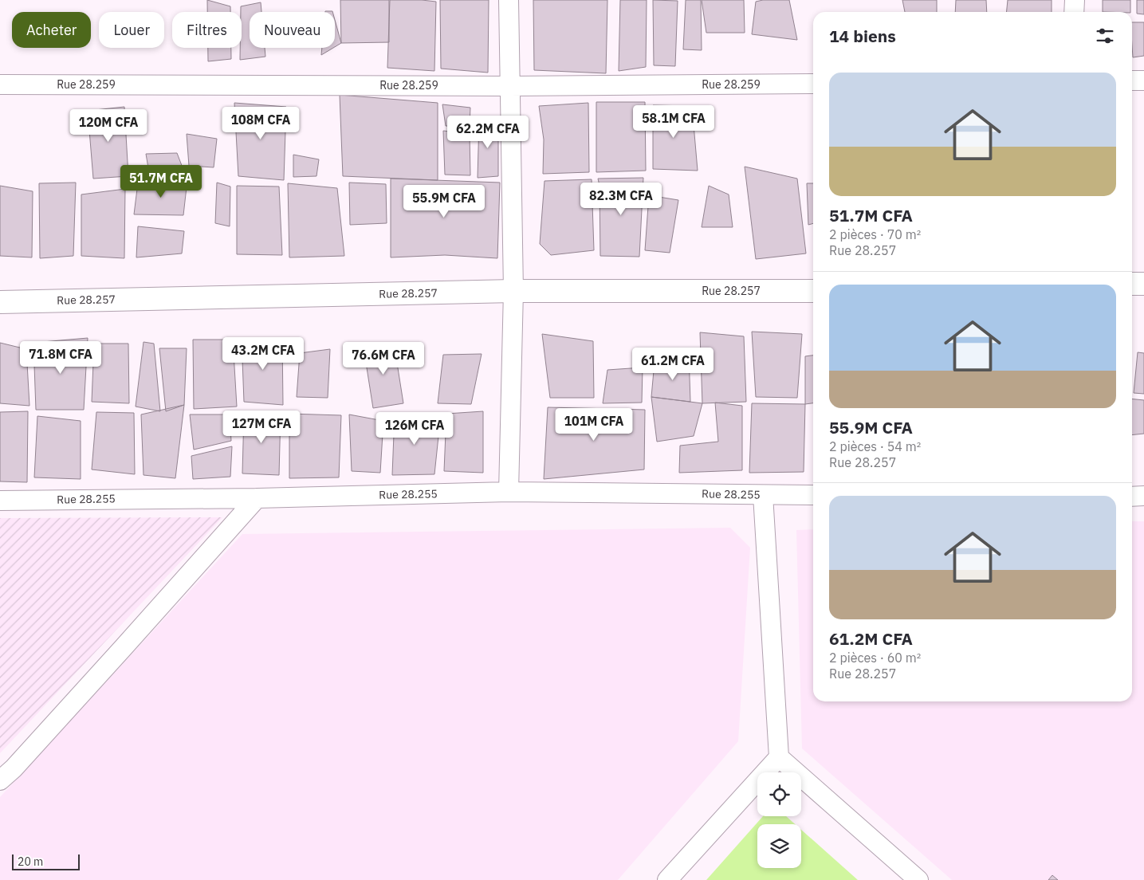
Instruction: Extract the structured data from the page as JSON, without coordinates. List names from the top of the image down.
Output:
{
  "streets": {
    "street": ["Rue 28.259", "Rue 28.257", "Rue 28.255"]
  },
  "scale_bar": "20 m",
  "page": {
    "chip": [
      "Acheter",
      "Louer",
      "Filtres",
      "Nouveau"
    ],
    "heading": "14 biens",
    "list": [
      {
        "name": "51.7M CFA",
        "note": "2 pièces · 70 m² · Rue 28.257"
      },
      {
        "name": "55.9M CFA",
        "note": "2 pièces · 54 m² · Rue 28.257"
      },
      {
        "name": "61.2M CFA",
        "note": "2 pièces · 60 m² · Rue 28.257"
      }
    ],
    "price": [
      "58.1M CFA",
      "108M CFA",
      "120M CFA",
      "62.2M CFA",
      "51.7M CFA",
      "82.3M CFA",
      "55.9M CFA",
      "43.2M CFA",
      "71.8M CFA",
      "76.6M CFA",
      "61.2M CFA",
      "101M CFA",
      "127M CFA",
      "126M CFA"
    ],
    "scale": "20 m"
  }
}
